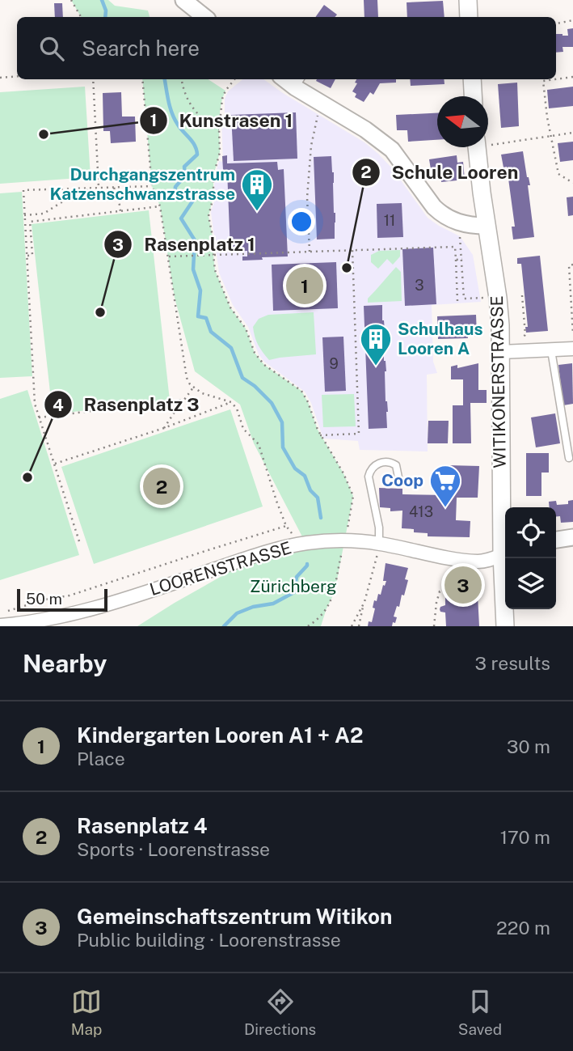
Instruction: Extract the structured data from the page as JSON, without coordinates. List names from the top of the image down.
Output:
{
  "streets": {
    "main road": ["WITIKONERSTRASSE"],
    "street": ["LOORENSTRASSE"]
  },
  "parks": ["Zürichberg"],
  "places": {
    "other": [
      "Kunstrasen 1",
      "Schule Looren",
      "Rasenplatz 1",
      "Rasenplatz 3"
    ],
    "building": ["Durchgangszentrum Katzenschwanzstrasse", "Schulhaus Looren A"],
    "supermarket": ["Coop"]
  },
  "house_numbers": [
    "11",
    "3",
    "9",
    "413"
  ],
  "scale_bar": "50 m",
  "north": "left",
  "page": {
    "search": "Search here",
    "pins": ["1", "2", "3"],
    "scale": "50 m",
    "heading": ["Nearby", "3 results"],
    "list": [
      {
        "mark": "1",
        "name": "Kindergarten Looren A1 + A2",
        "note": "Place",
        "value": "30 m"
      },
      {
        "mark": "2",
        "name": "Rasenplatz 4",
        "note": "Sports · Loorenstrasse",
        "value": "170 m"
      },
      {
        "mark": "3",
        "name": "Gemeinschaftszentrum Witikon",
        "note": "Public building · Loorenstrasse",
        "value": "220 m"
      }
    ],
    "nav": ["Map", "Directions", "Saved"]
  }
}
